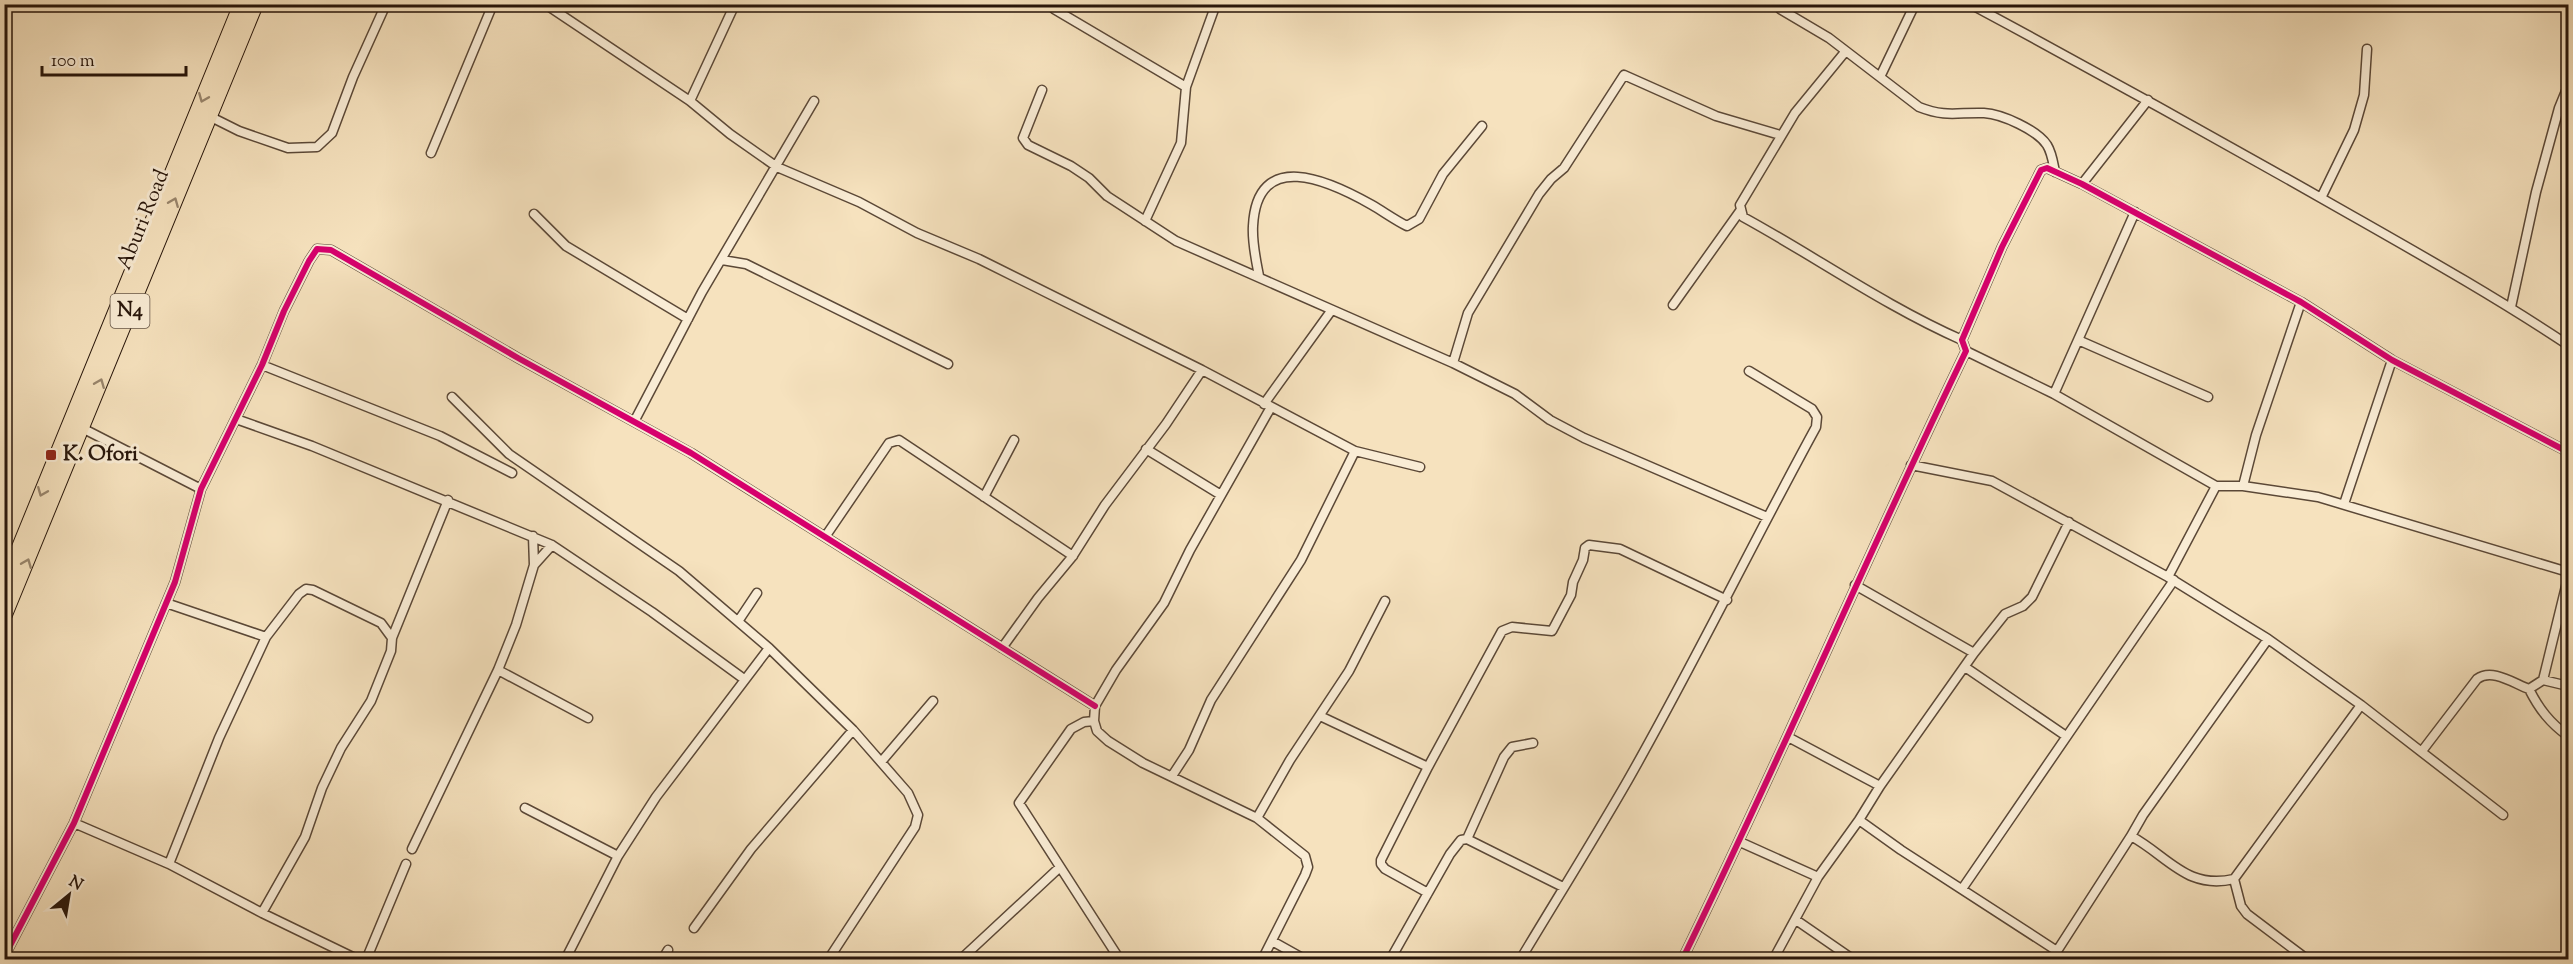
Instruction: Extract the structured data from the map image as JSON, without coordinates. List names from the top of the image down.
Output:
{
  "streets": {
    "highway": ["Aburi Road", "N4"]
  },
  "places": {
    "transit": ["K. Ofori"]
  },
  "scale_bar": "100 m",
  "north": "top right"
}
